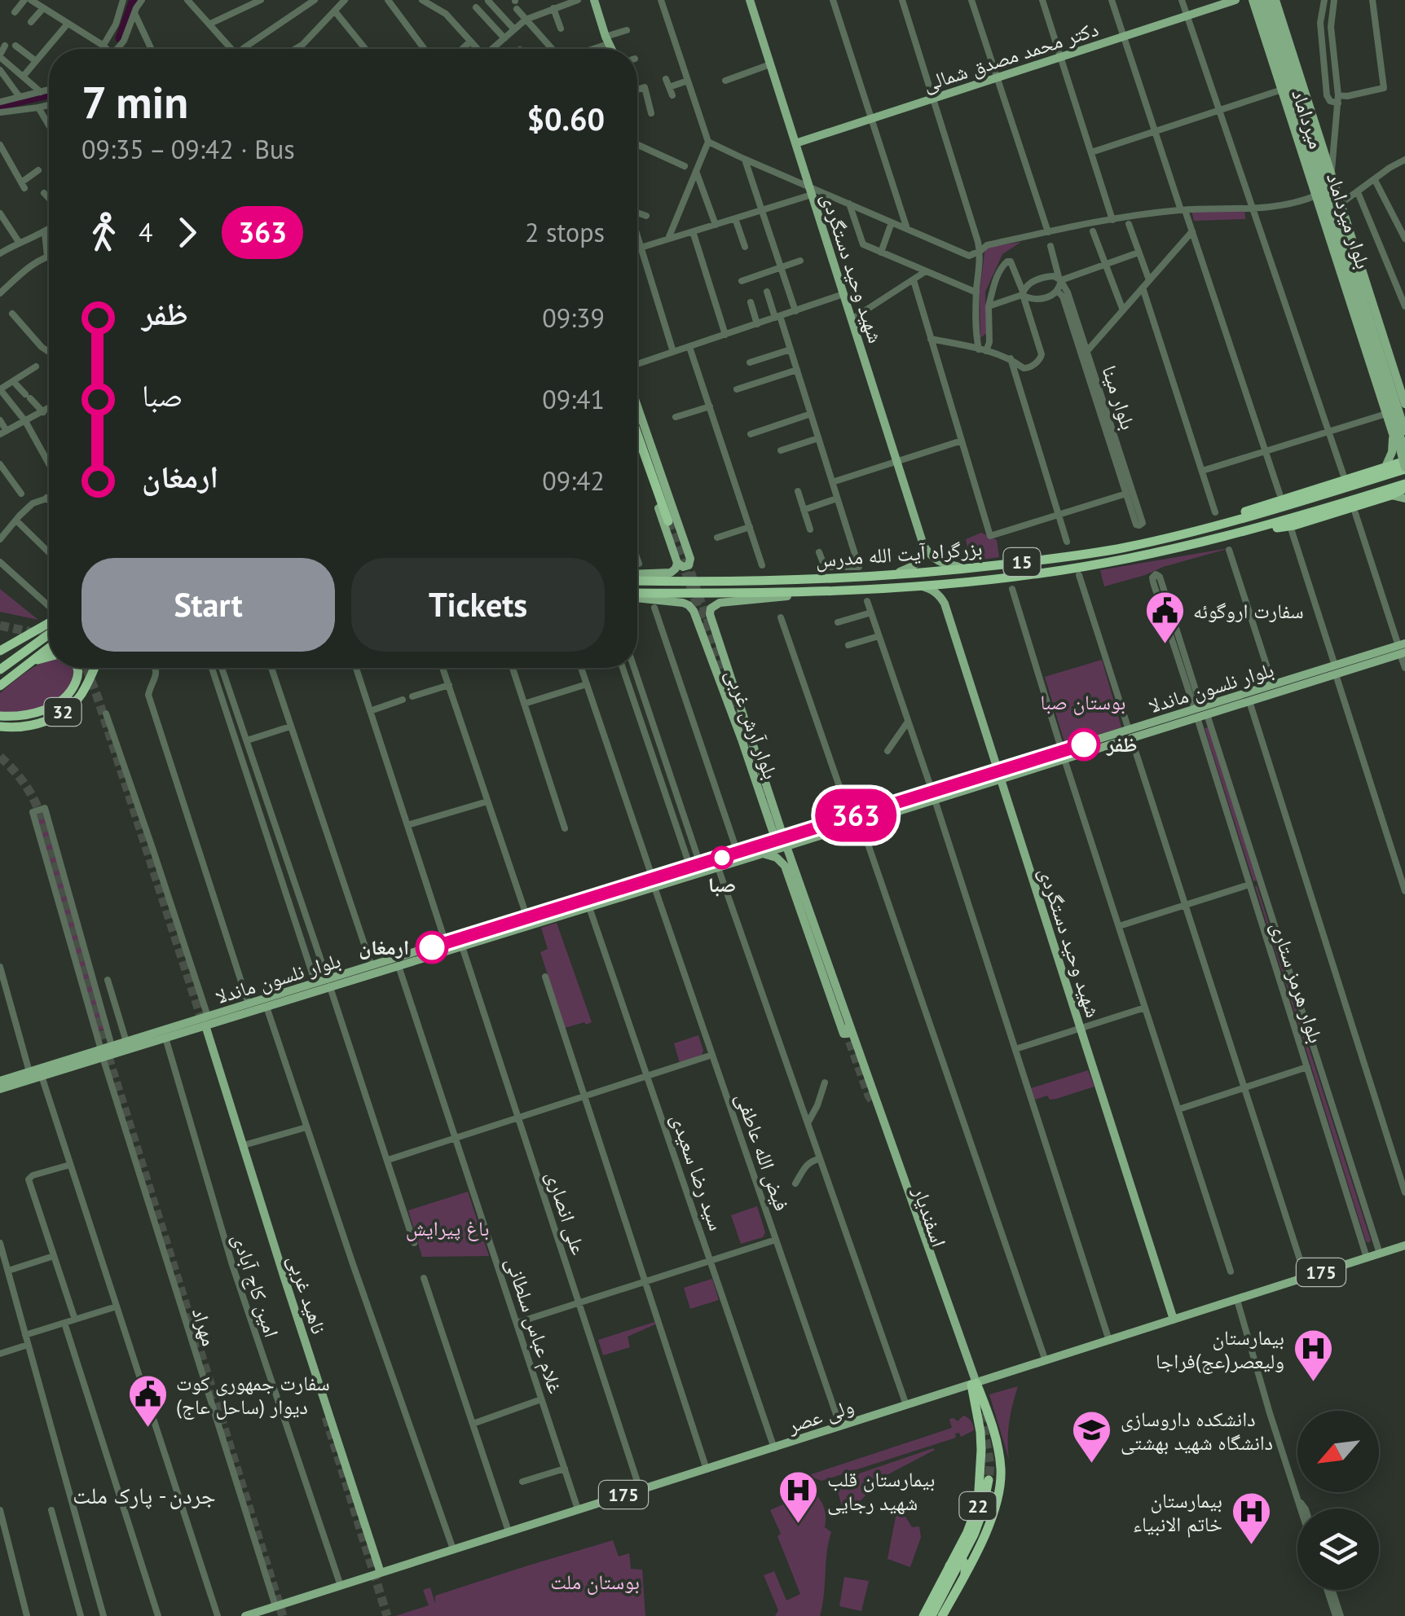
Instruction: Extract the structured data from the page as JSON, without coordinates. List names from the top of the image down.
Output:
{
  "streets": {
    "highway": [
      "بزرگراه آیت الله مدرس",
      "15",
      "32",
      "22"
    ],
    "main road": [
      "دکتر محمد مصدق شمالی",
      "میرداماد",
      "بلوار میرداماد",
      "شهید وحید دستگردی",
      "بلوار نلسون ماندلا",
      "بلوار آرش غربی",
      "اسفندیار",
      "175",
      "ناهید غربی",
      "ولی عصر"
    ],
    "street": [
      "بلوار مینا",
      "بلوار هرمز ستاری",
      "فیض الله عاطفی",
      "سید رضا سعیدی",
      "علی انصاری",
      "امین کاج آبادی",
      "غلام عباس سلطانی",
      "مهراد"
    ]
  },
  "crossings": [
    ["دکتر محمد مصدق شمالی", "شهید وحید دستگردی"],
    ["شهید وحید دستگردی", "بزرگراه آیت الله مدرس"],
    ["شهید وحید دستگردی", "بلوار نلسون ماندلا"],
    ["شهید وحید دستگردی", "ولی عصر"],
    ["بلوار نلسون ماندلا", "بلوار آرش غربی"],
    ["بلوار نلسون ماندلا", "بلوار هرمز ستاری"],
    ["بلوار نلسون ماندلا", "فیض الله عاطفی"],
    ["بلوار نلسون ماندلا", "سید رضا سعیدی"],
    ["بلوار نلسون ماندلا", "علی انصاری"],
    ["بلوار نلسون ماندلا", "اسفندیار"],
    ["بلوار نلسون ماندلا", "امین کاج آبادی"],
    ["بلوار نلسون ماندلا", "ناهید غربی"],
    ["بلوار نلسون ماندلا", "غلام عباس سلطانی"],
    ["بلوار نلسون ماندلا", "مهراد"],
    ["بلوار آرش غربی", "اسفندیار"],
    ["بلوار هرمز ستاری", "ولی عصر"],
    ["فیض الله عاطفی", "ولی عصر"],
    ["سید رضا سعیدی", "ولی عصر"],
    ["علی انصاری", "ولی عصر"],
    ["اسفندیار", "ولی عصر"],
    ["اسفندیار", "22"],
    ["امین کاج آبادی", "ولی عصر"],
    ["ناهید غربی", "ولی عصر"],
    ["غلام عباس سلطانی", "ولی عصر"],
    ["مهراد", "ولی عصر"],
    ["ولی عصر", "22"]
  ],
  "districts": ["جردن - پارک ملت"],
  "parks": ["بوستان صبا", "باغ پیرایش", "بوستان ملت"],
  "places": {
    "public building": ["سفارت اروگوئه", "سفارت جمهوری کوت دیوار (ساحل عاج)"],
    "other": ["ظفر", "صبا", "ارمغان"],
    "hospital": ["بیمارستان ولیعصر(عج)فراجا", "بیمارستان قلب شهید رجایی", "بیمارستان خاتم الانبیاء"],
    "school or university": ["دانشکده داروسازی دانشگاه شهید بهشتی"]
  },
  "lines": ["bus line 363"],
  "north": "bottom left",
  "page": {
    "on_map": "363",
    "heading": ["7 min", "09:35 – 09:42 · Bus", "$0.60"],
    "legs": ["4", "363", "2 stops"],
    "list": [
      {
        "name": "ظفر",
        "value": "09:39"
      },
      {
        "name": "صبا",
        "value": "09:41"
      },
      {
        "name": "ارمغان",
        "value": "09:42"
      }
    ],
    "buttons": ["Start", "Tickets"]
  }
}
